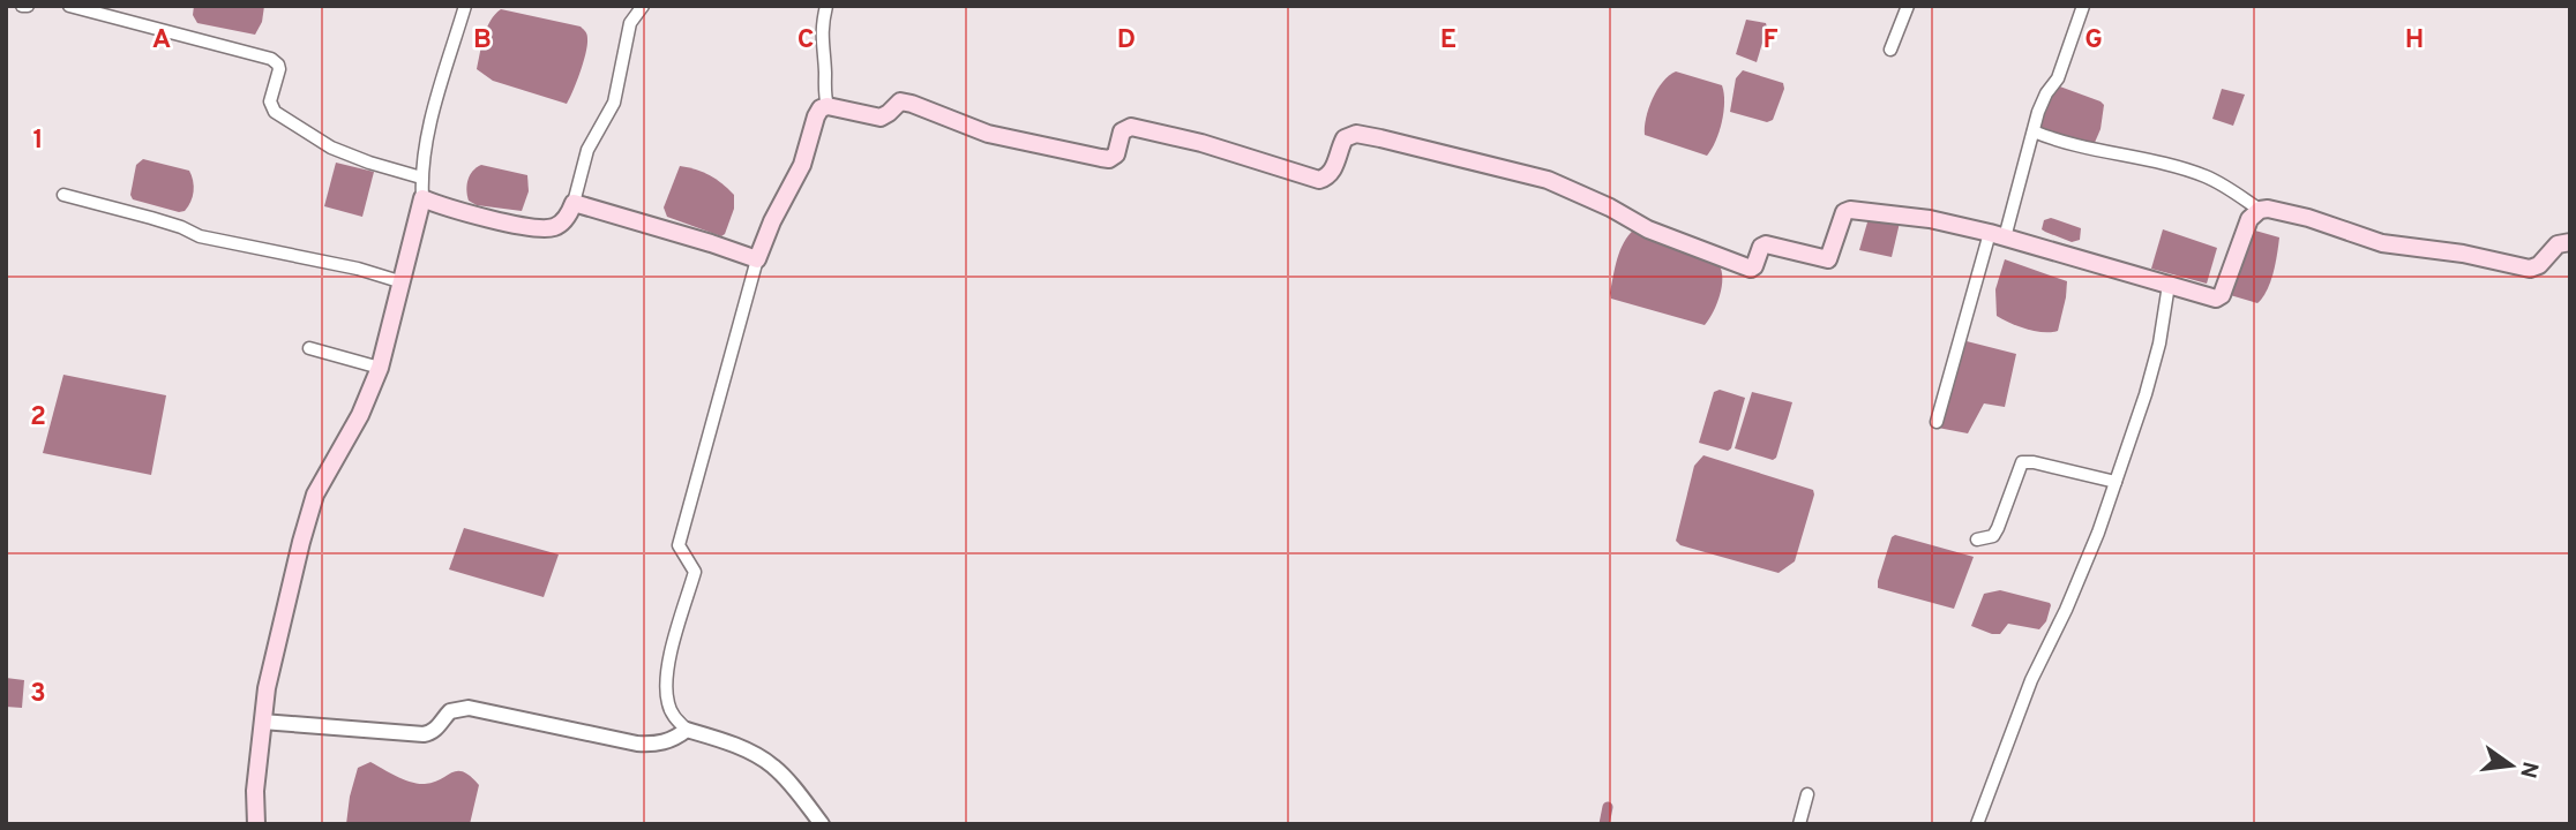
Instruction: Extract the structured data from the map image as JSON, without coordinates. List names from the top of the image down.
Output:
{
  "north": "right",
  "grid": {
    "columns": [
      "A",
      "B",
      "C",
      "D",
      "E",
      "F",
      "G",
      "H"
    ],
    "rows": ["1", "2", "3"]
  }
}
